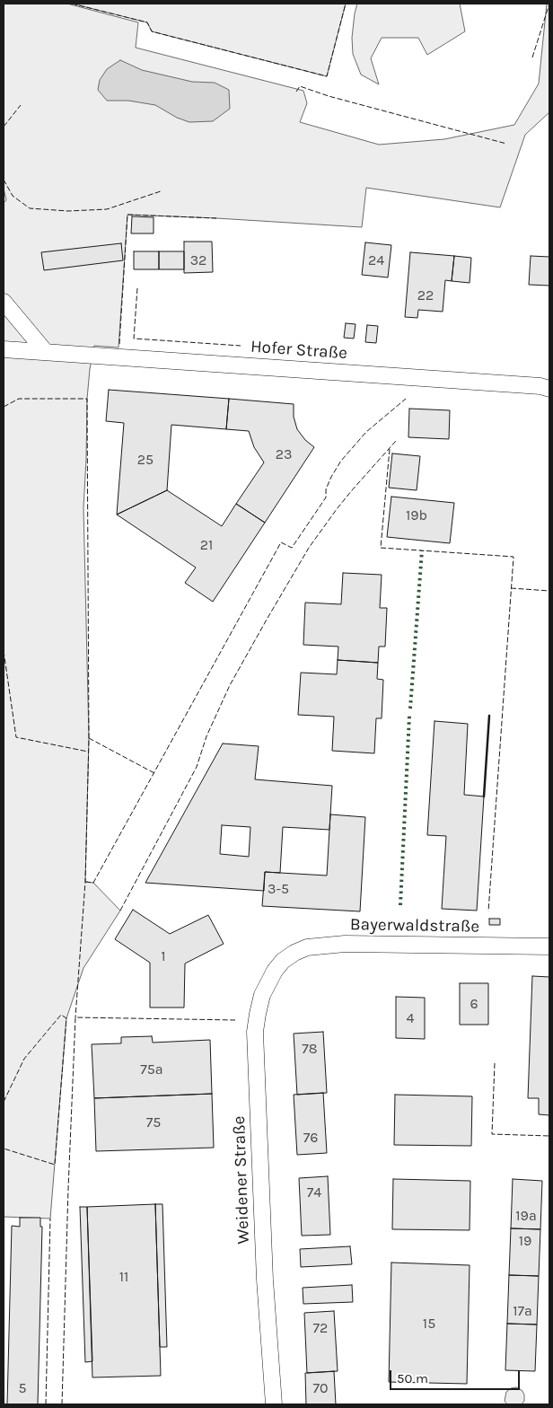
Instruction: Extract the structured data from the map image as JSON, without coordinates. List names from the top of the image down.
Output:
{
  "streets": {
    "street": ["Hofer Straße", "Bayerwaldstraße", "Weidener Straße"]
  },
  "crossings": [
    ["Bayerwaldstraße", "Weidener Straße"]
  ],
  "house_numbers": [
    "32",
    "24",
    "22",
    "23",
    "25",
    "19b",
    "21",
    "3-5",
    "1",
    "6",
    "4",
    "78",
    "75a",
    "75",
    "76",
    "74",
    "19a",
    "19",
    "11",
    "17a",
    "15",
    "72",
    "5",
    "70"
  ],
  "scale_bar": "50 m"
}
